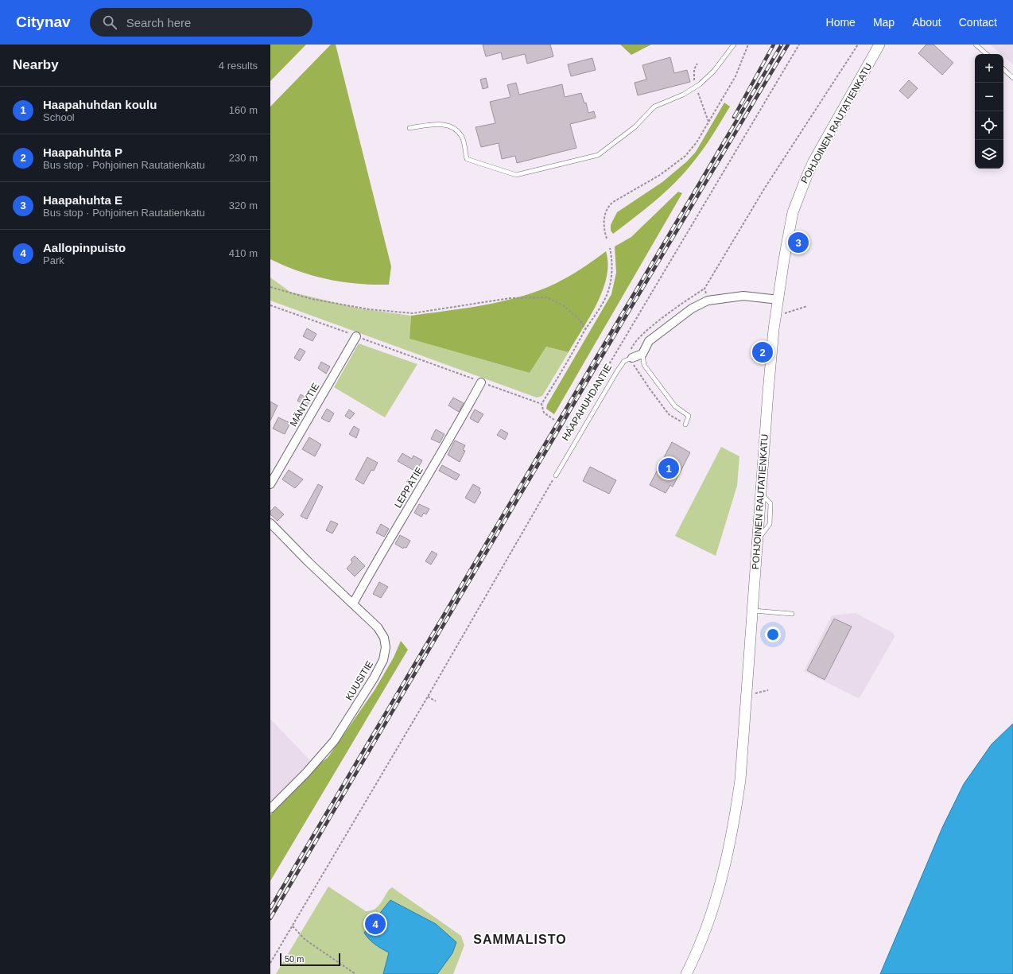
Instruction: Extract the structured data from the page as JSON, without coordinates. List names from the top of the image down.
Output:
{
  "streets": {
    "street": [
      "POHJOINEN RAUTATIENKATU",
      "HAAPAHUHDANTIE",
      "MÄNTYTIE",
      "LEPPÄTIE",
      "KUUSITIE"
    ]
  },
  "crossings": [
    ["LEPPÄTIE", "KUUSITIE"]
  ],
  "districts": ["SAMMALISTO"],
  "scale_bar": "50 m",
  "page": {
    "header": "Citynav",
    "search": "Search here",
    "nav": [
      "Home",
      "Map",
      "About",
      "Contact"
    ],
    "heading": ["Nearby", "4 results"],
    "map_buttons": ["+", "−"],
    "list": [
      {
        "mark": "1",
        "name": "Haapahuhdan koulu",
        "note": "School",
        "value": "160 m"
      },
      {
        "mark": "2",
        "name": "Haapahuhta P",
        "note": "Bus stop · Pohjoinen Rautatienkatu",
        "value": "230 m"
      },
      {
        "mark": "3",
        "name": "Haapahuhta E",
        "note": "Bus stop · Pohjoinen Rautatienkatu",
        "value": "320 m"
      },
      {
        "mark": "4",
        "name": "Aallopinpuisto",
        "note": "Park",
        "value": "410 m"
      }
    ],
    "pins": [
      "3",
      "2",
      "1",
      "4"
    ],
    "scale": "50 m"
  }
}
